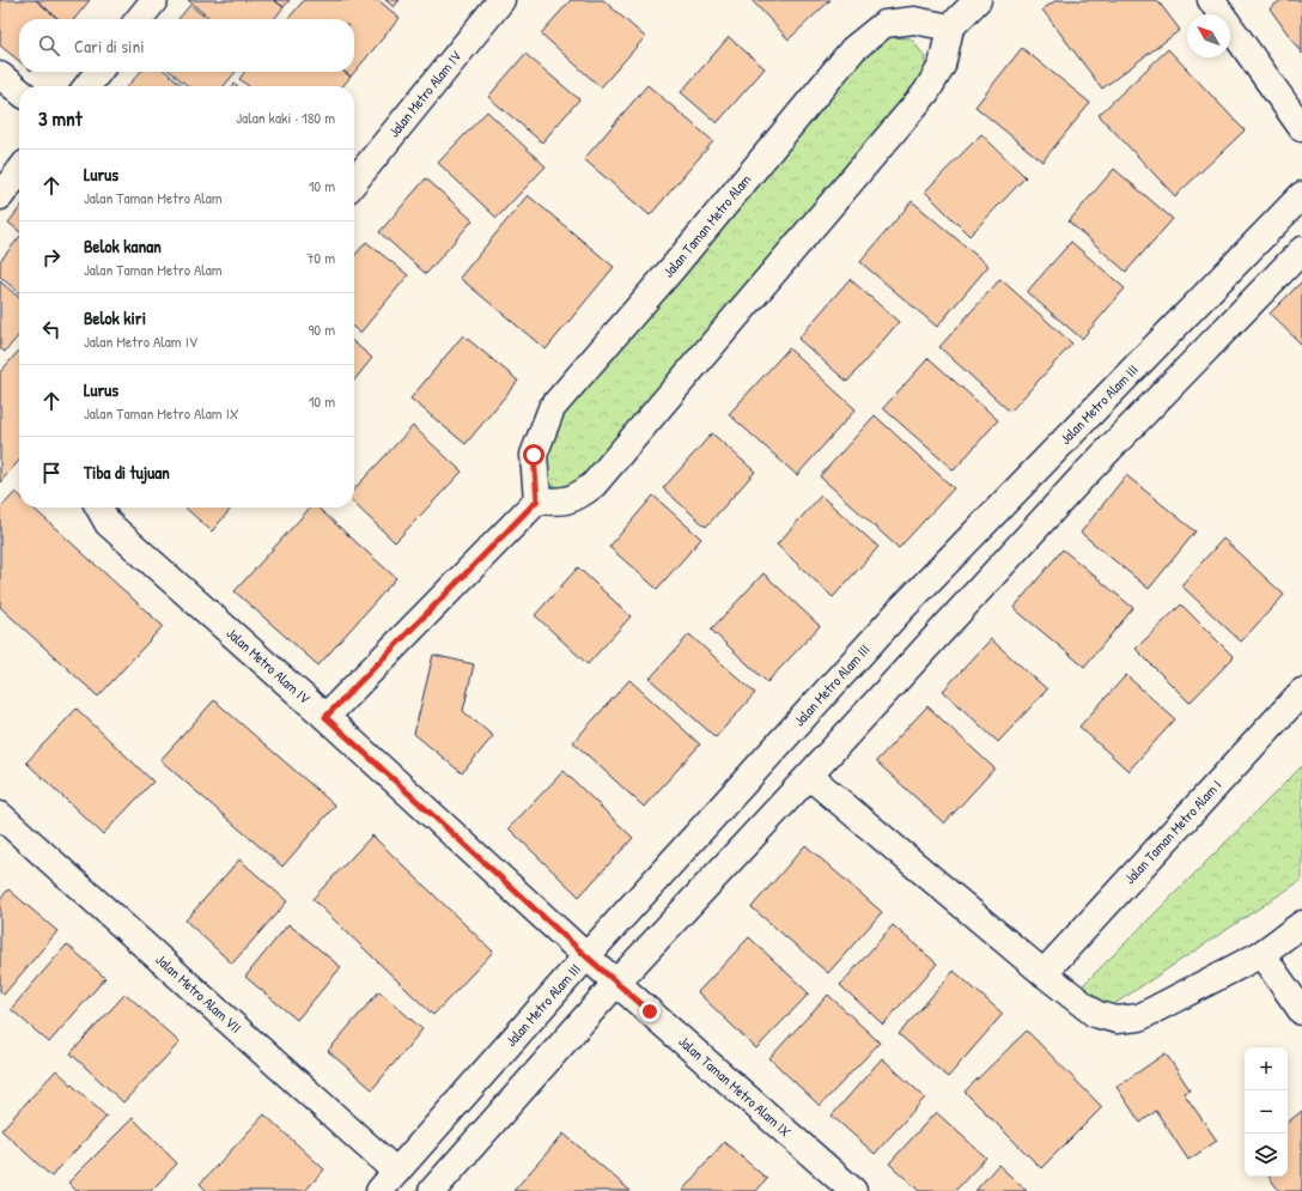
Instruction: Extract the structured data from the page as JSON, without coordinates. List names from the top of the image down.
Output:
{
  "streets": {
    "street": [
      "Jalan Metro Alam IV",
      "Jalan Taman Metro Alam",
      "Jalan Metro Alam III",
      "Jalan Taman Metro Alam I",
      "Jalan Metro Alam VII",
      "Jalan Taman Metro Alam IX"
    ]
  },
  "crossings": [
    ["Jalan Metro Alam IV", "Jalan Metro Alam III"],
    ["Jalan Metro Alam IV", "Jalan Taman Metro Alam IX"],
    ["Jalan Metro Alam III", "Jalan Metro Alam VII"]
  ],
  "north": "top left",
  "page": {
    "search": "Cari di sini",
    "heading": ["3 mnt", "Jalan kaki · 180 m"],
    "list": [
      ["Lurus", "Jalan Taman Metro Alam", "10 m"],
      ["Belok kanan", "Jalan Taman Metro Alam", "70 m"],
      ["Belok kiri", "Jalan Metro Alam IV", "90 m"],
      ["Lurus", "Jalan Taman Metro Alam IX", "10 m"],
      "Tiba di tujuan"
    ],
    "map_buttons": ["+", "−"]
  }
}
